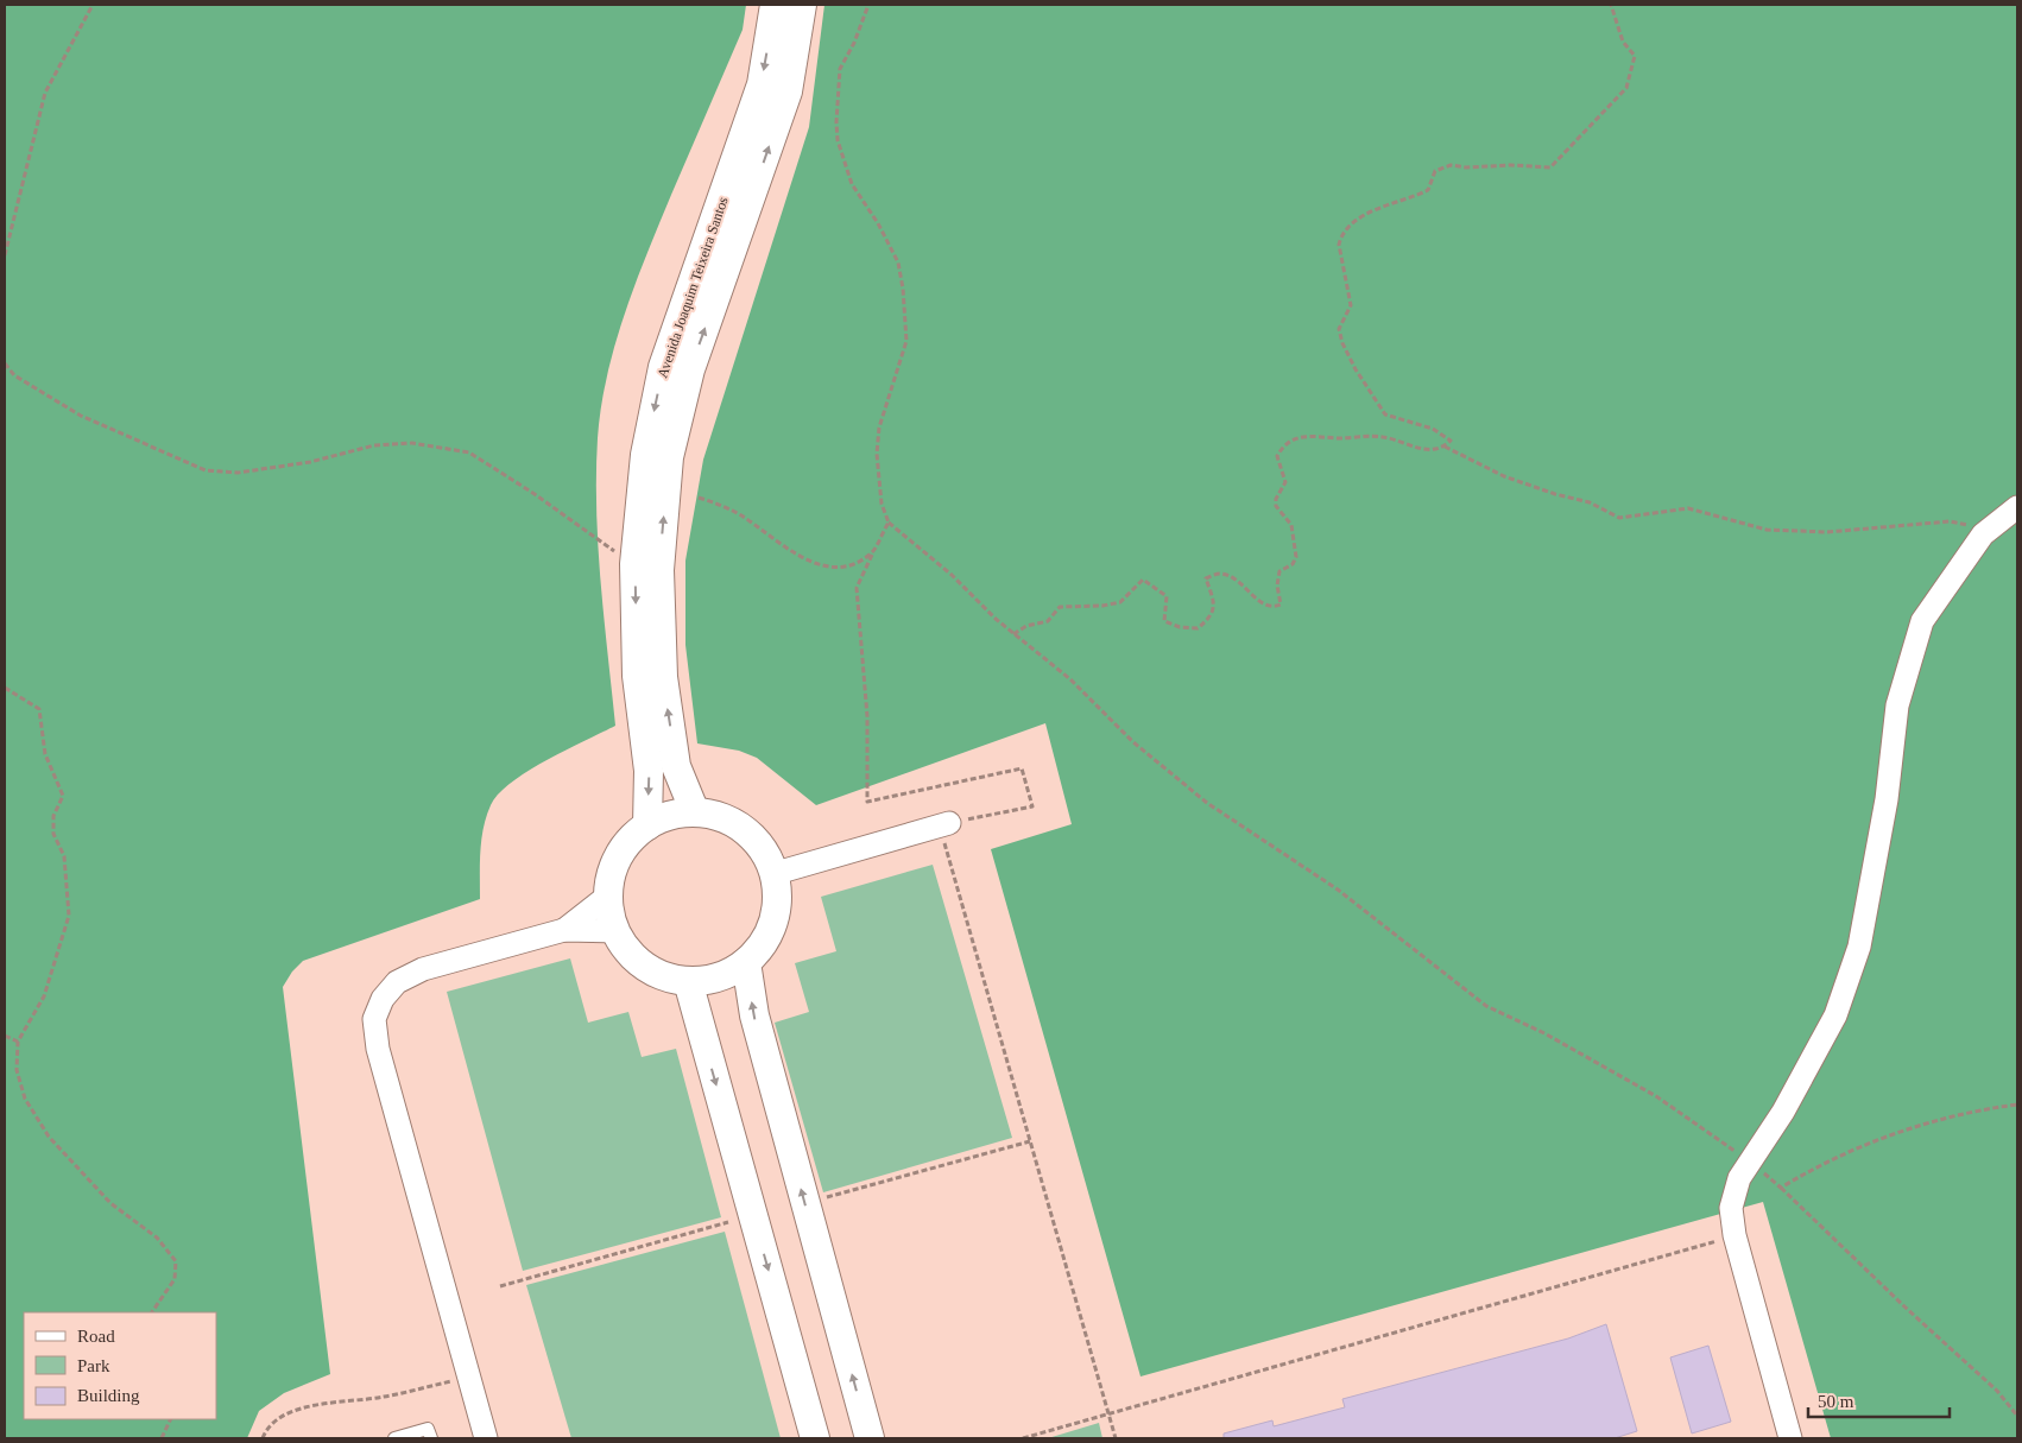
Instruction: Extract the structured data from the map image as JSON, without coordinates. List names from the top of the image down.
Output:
{
  "streets": {
    "street": ["Avenida Joaquim Teixeira Santos"]
  },
  "legend": ["Road", "Park", "Building"],
  "scale_bar": "50 m"
}
